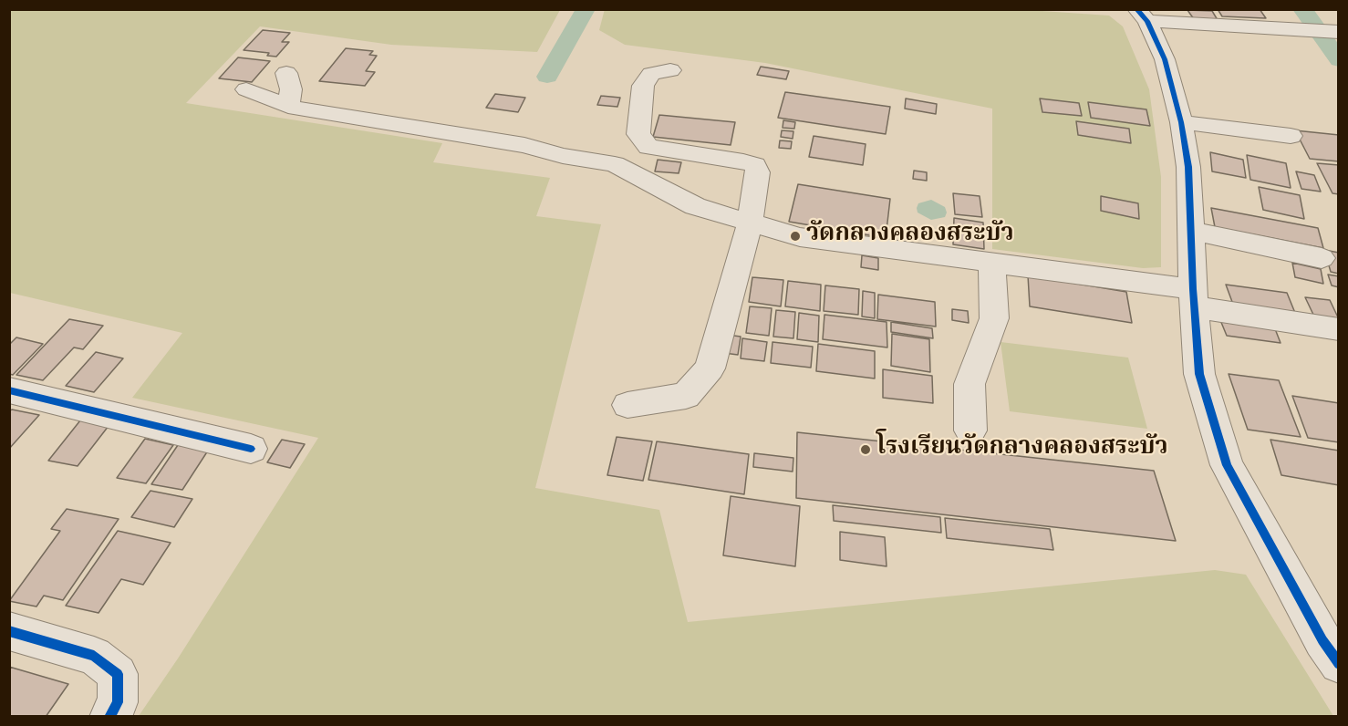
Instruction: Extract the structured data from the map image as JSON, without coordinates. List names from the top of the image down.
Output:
{
  "places": ["วัดกลางคลองสระบัว", "โรงเรียนวัดกลางคลองสระบัว"]
}
